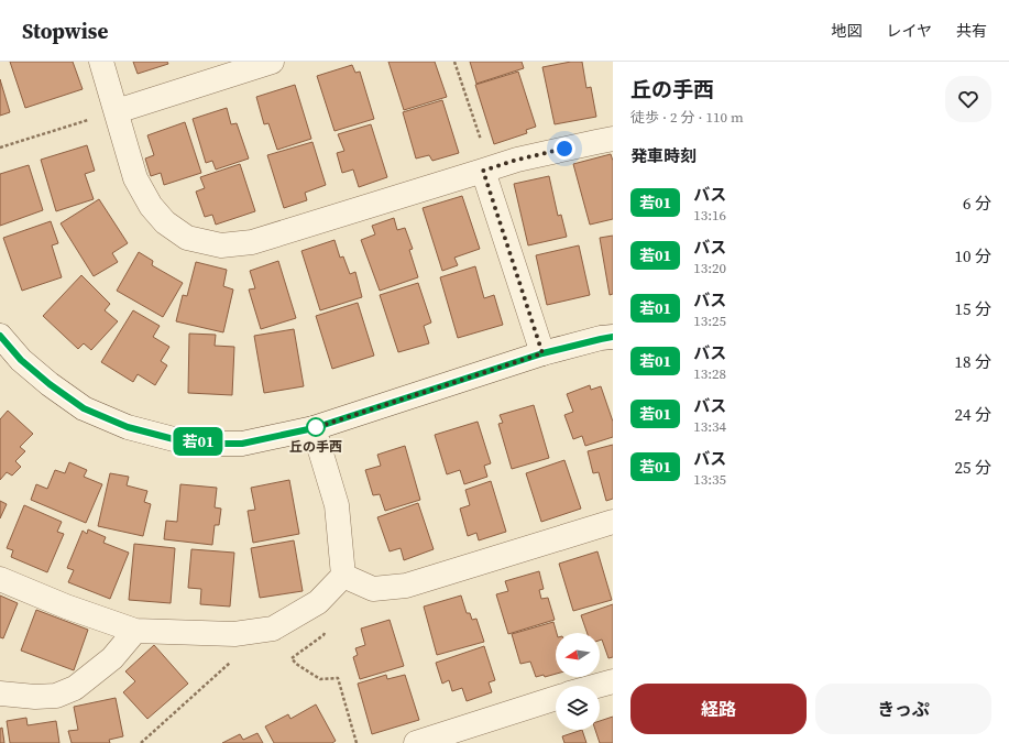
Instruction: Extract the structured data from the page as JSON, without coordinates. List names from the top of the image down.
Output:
{
  "places": ["丘の手西"],
  "lines": ["bus line 若01"],
  "north": "left",
  "page": {
    "header": "Stopwise",
    "nav": ["地図", "レイヤ", "共有"],
    "on_map": "若01",
    "heading": [
      ["丘の手西", "徒歩 · 2 分 · 110 m"],
      "発車時刻"
    ],
    "list": [
      {
        "mark": "若01",
        "name": "バス",
        "note": "13:16",
        "value": "6 分"
      },
      {
        "mark": "若01",
        "name": "バス",
        "note": "13:20",
        "value": "10 分"
      },
      {
        "mark": "若01",
        "name": "バス",
        "note": "13:25",
        "value": "15 分"
      },
      {
        "mark": "若01",
        "name": "バス",
        "note": "13:28",
        "value": "18 分"
      },
      {
        "mark": "若01",
        "name": "バス",
        "note": "13:34",
        "value": "24 分"
      },
      {
        "mark": "若01",
        "name": "バス",
        "note": "13:35",
        "value": "25 分"
      }
    ],
    "buttons": ["経路", "きっぷ"]
  }
}
